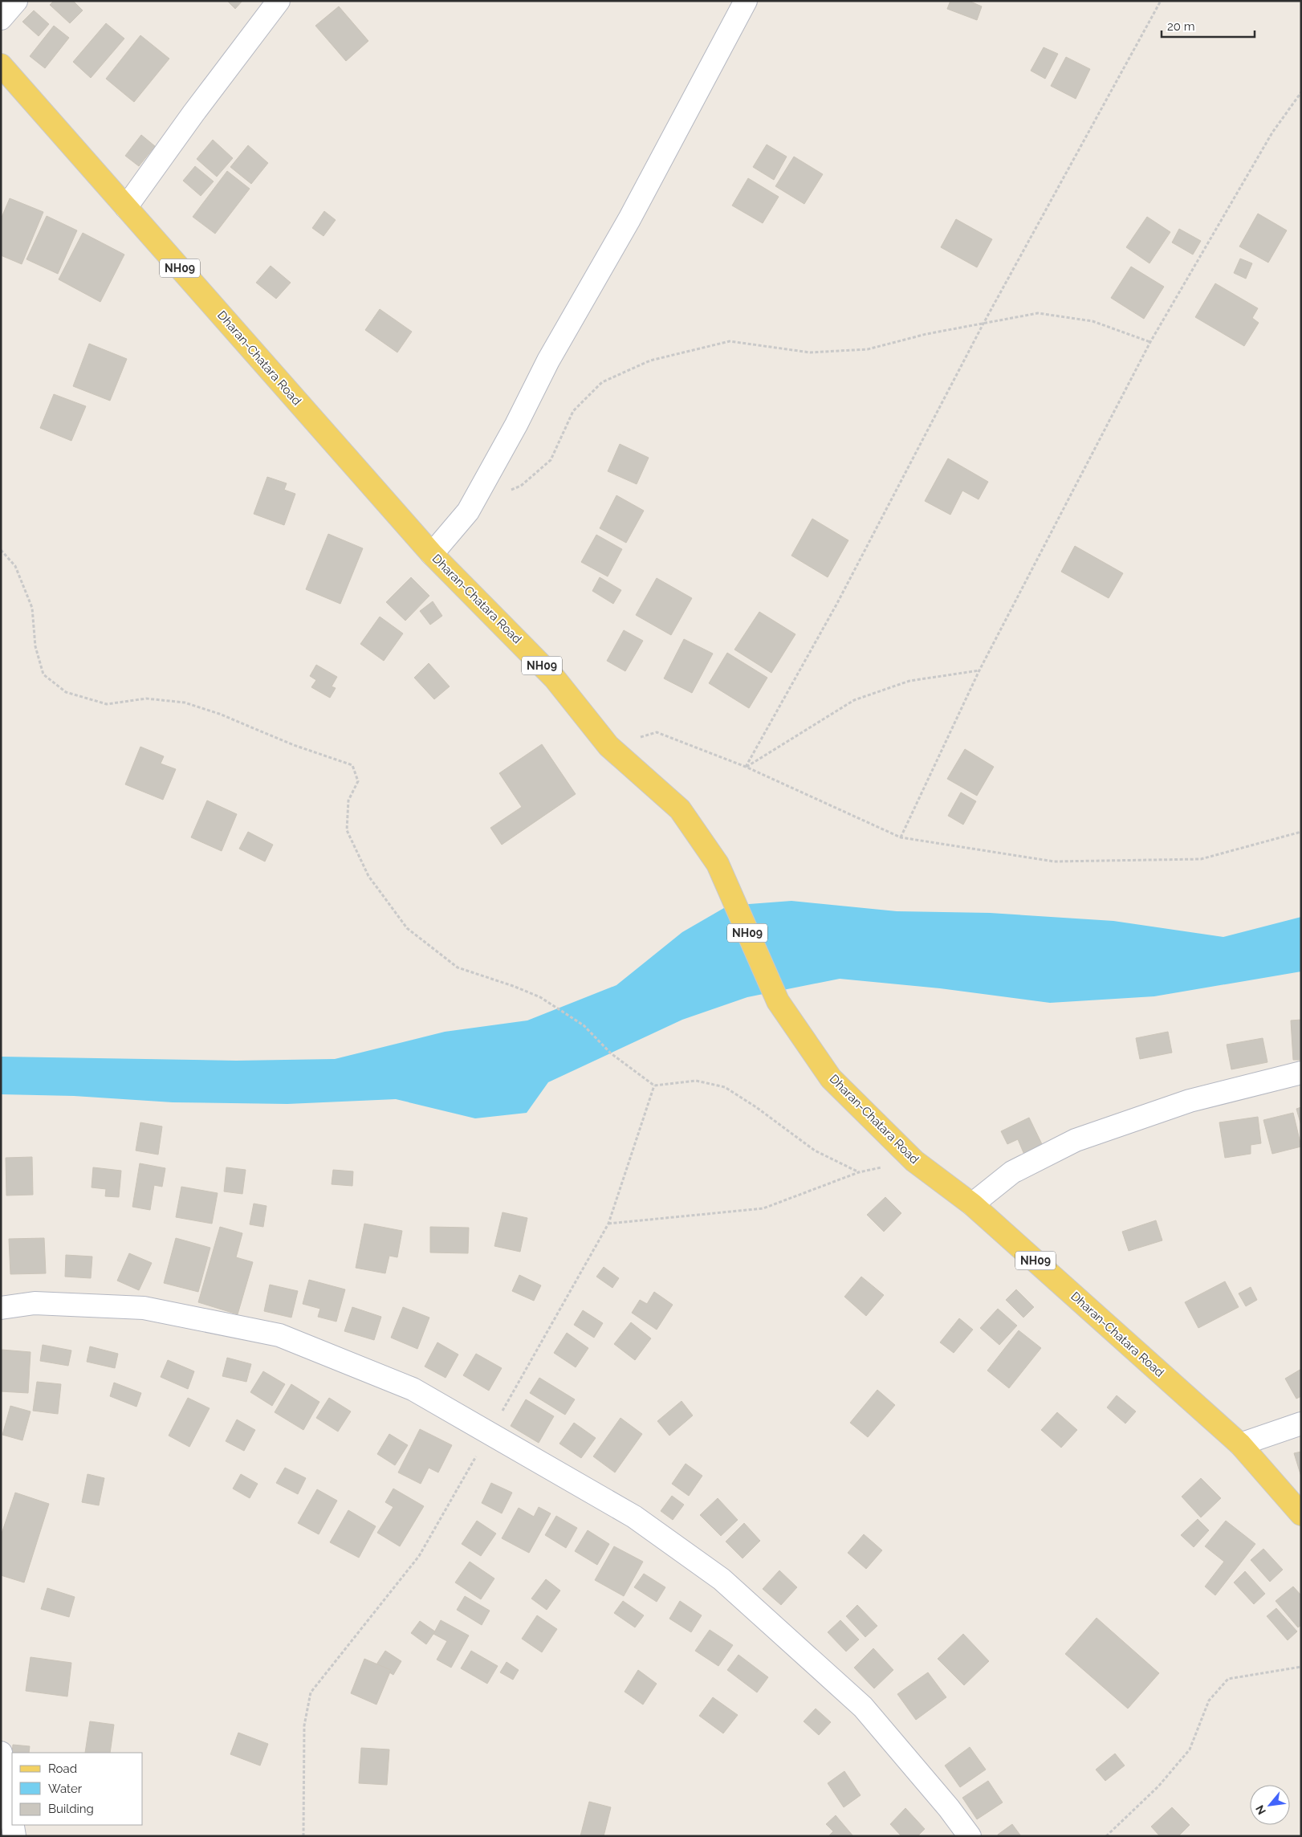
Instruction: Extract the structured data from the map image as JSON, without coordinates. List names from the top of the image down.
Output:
{
  "streets": {
    "main road": ["NH09", "Dharan-Chatara Road"]
  },
  "legend": ["Road", "Water", "Building"],
  "scale_bar": "20 m",
  "north": "bottom left"
}
